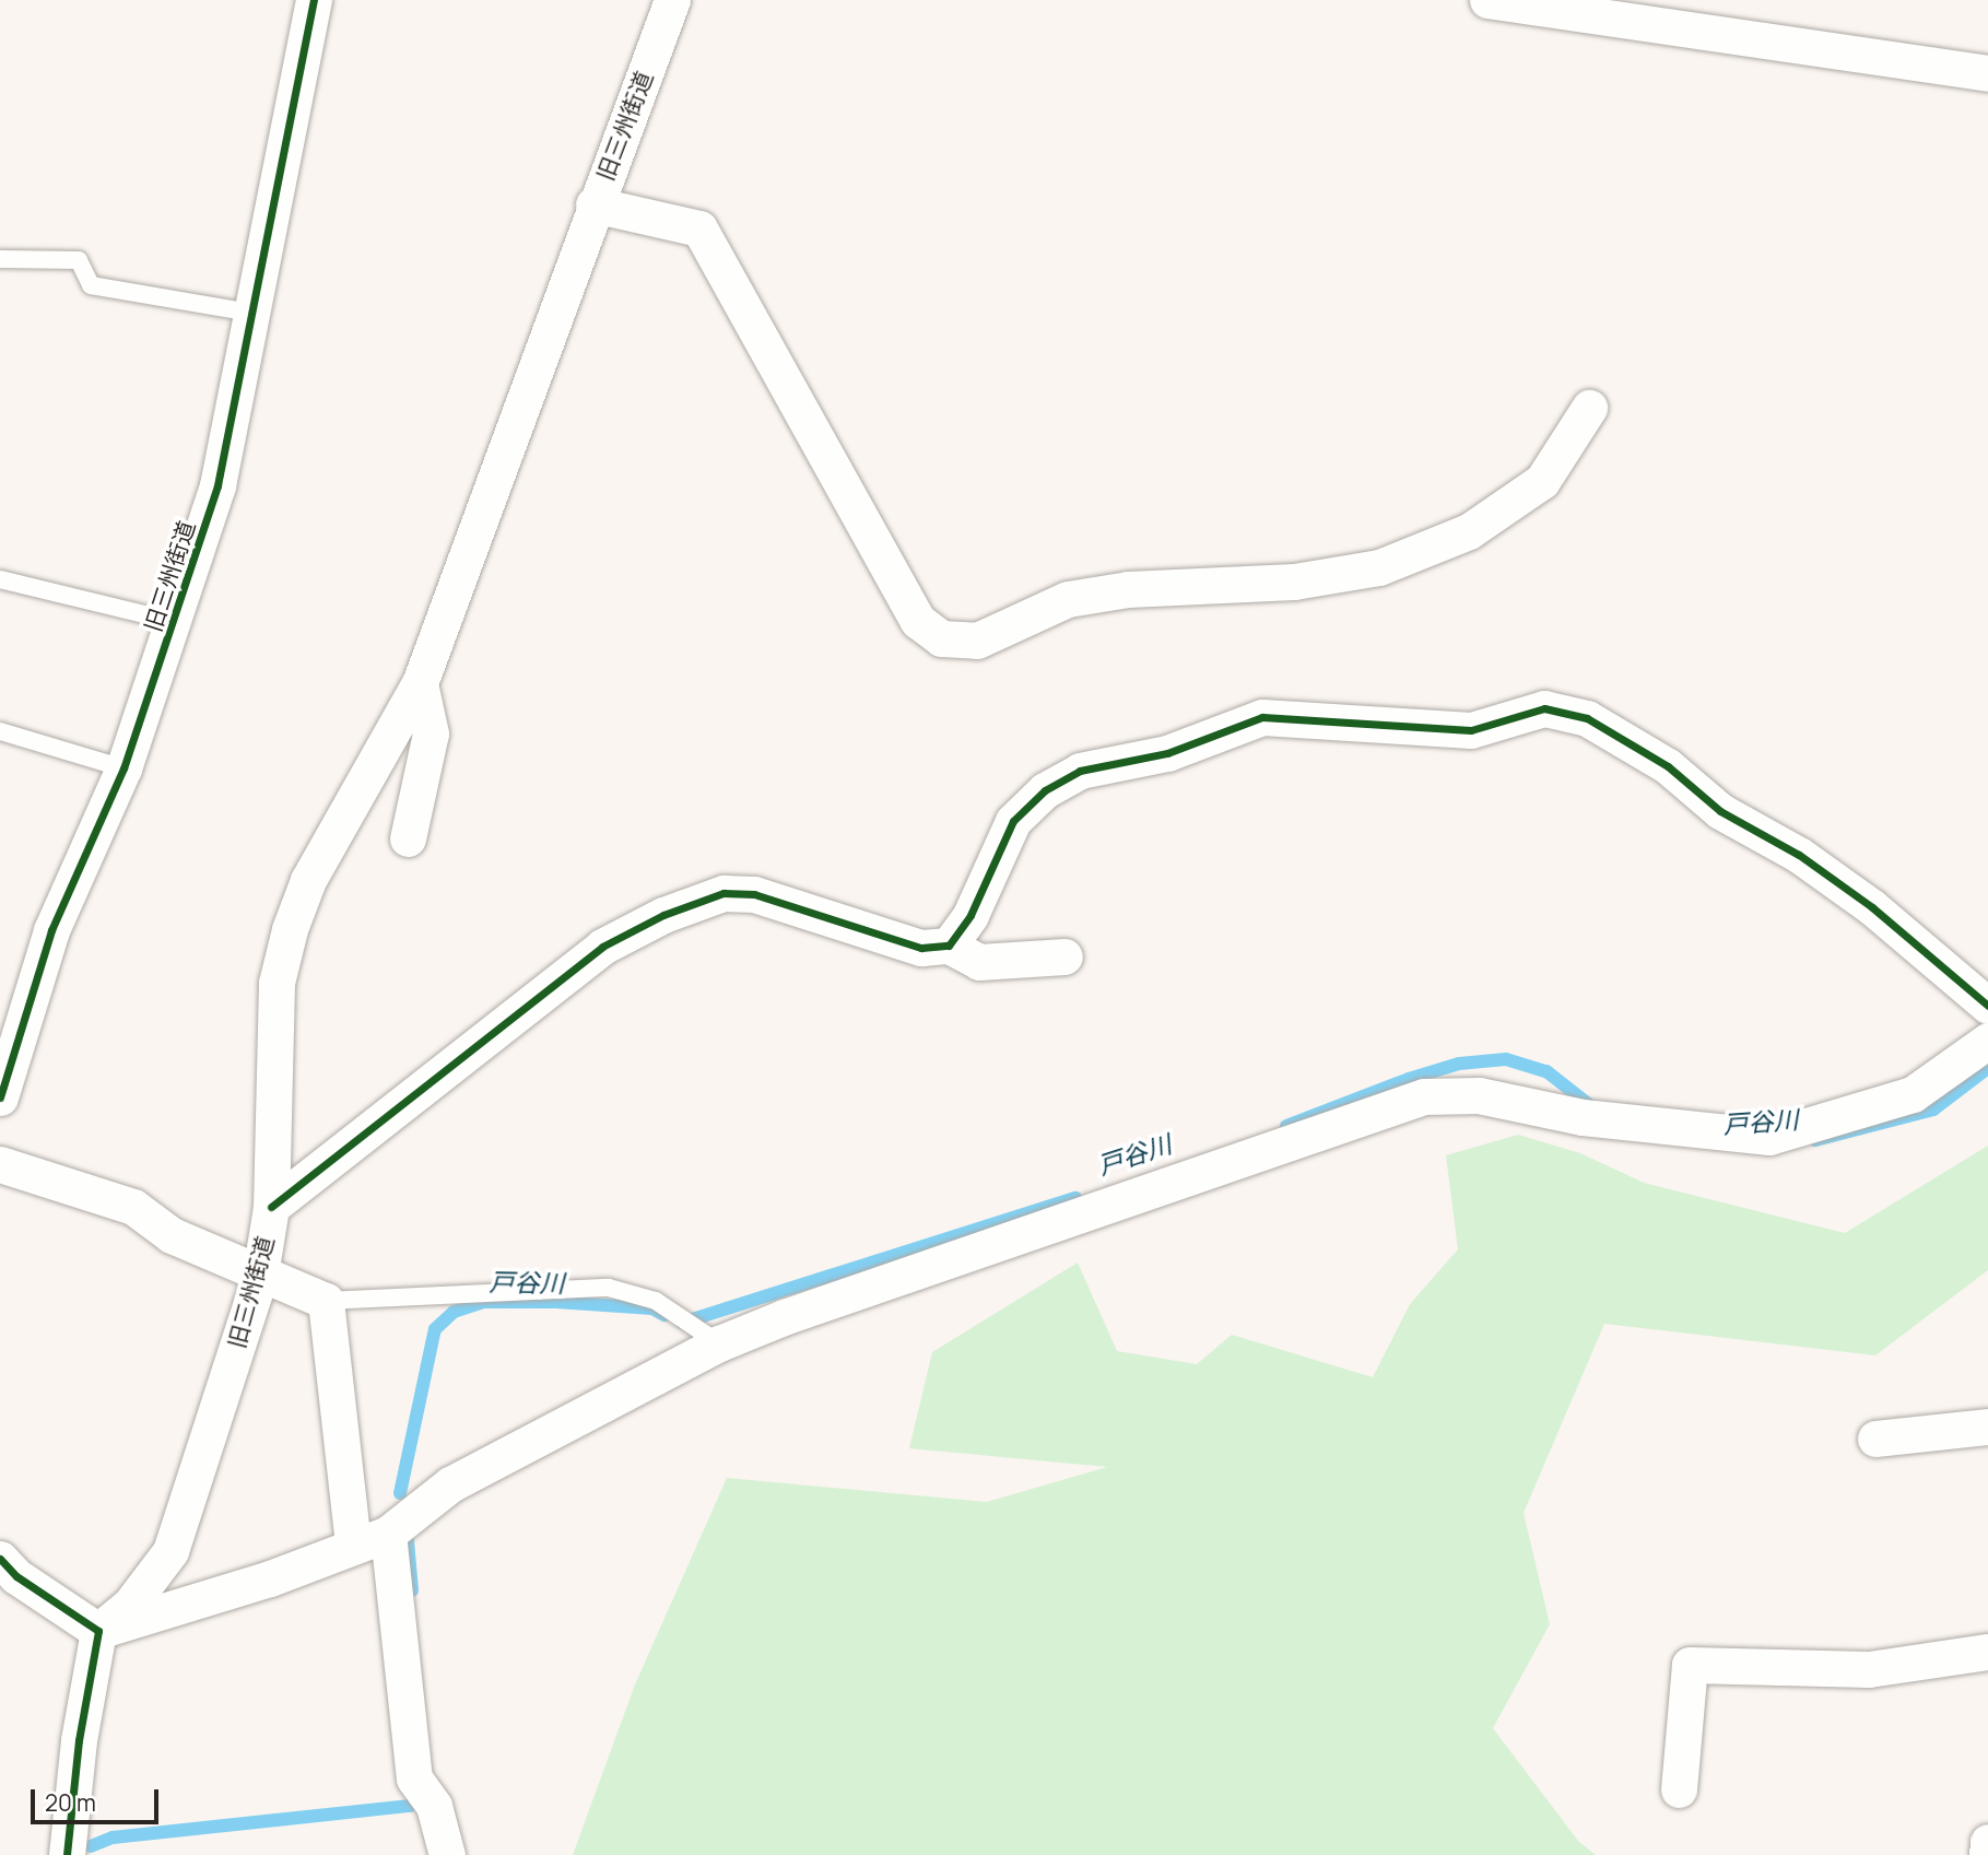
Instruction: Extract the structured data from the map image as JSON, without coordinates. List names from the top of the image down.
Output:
{
  "streets": {
    "street": ["旧三州街道"]
  },
  "water": ["戸谷川"],
  "scale_bar": "20 m"
}
